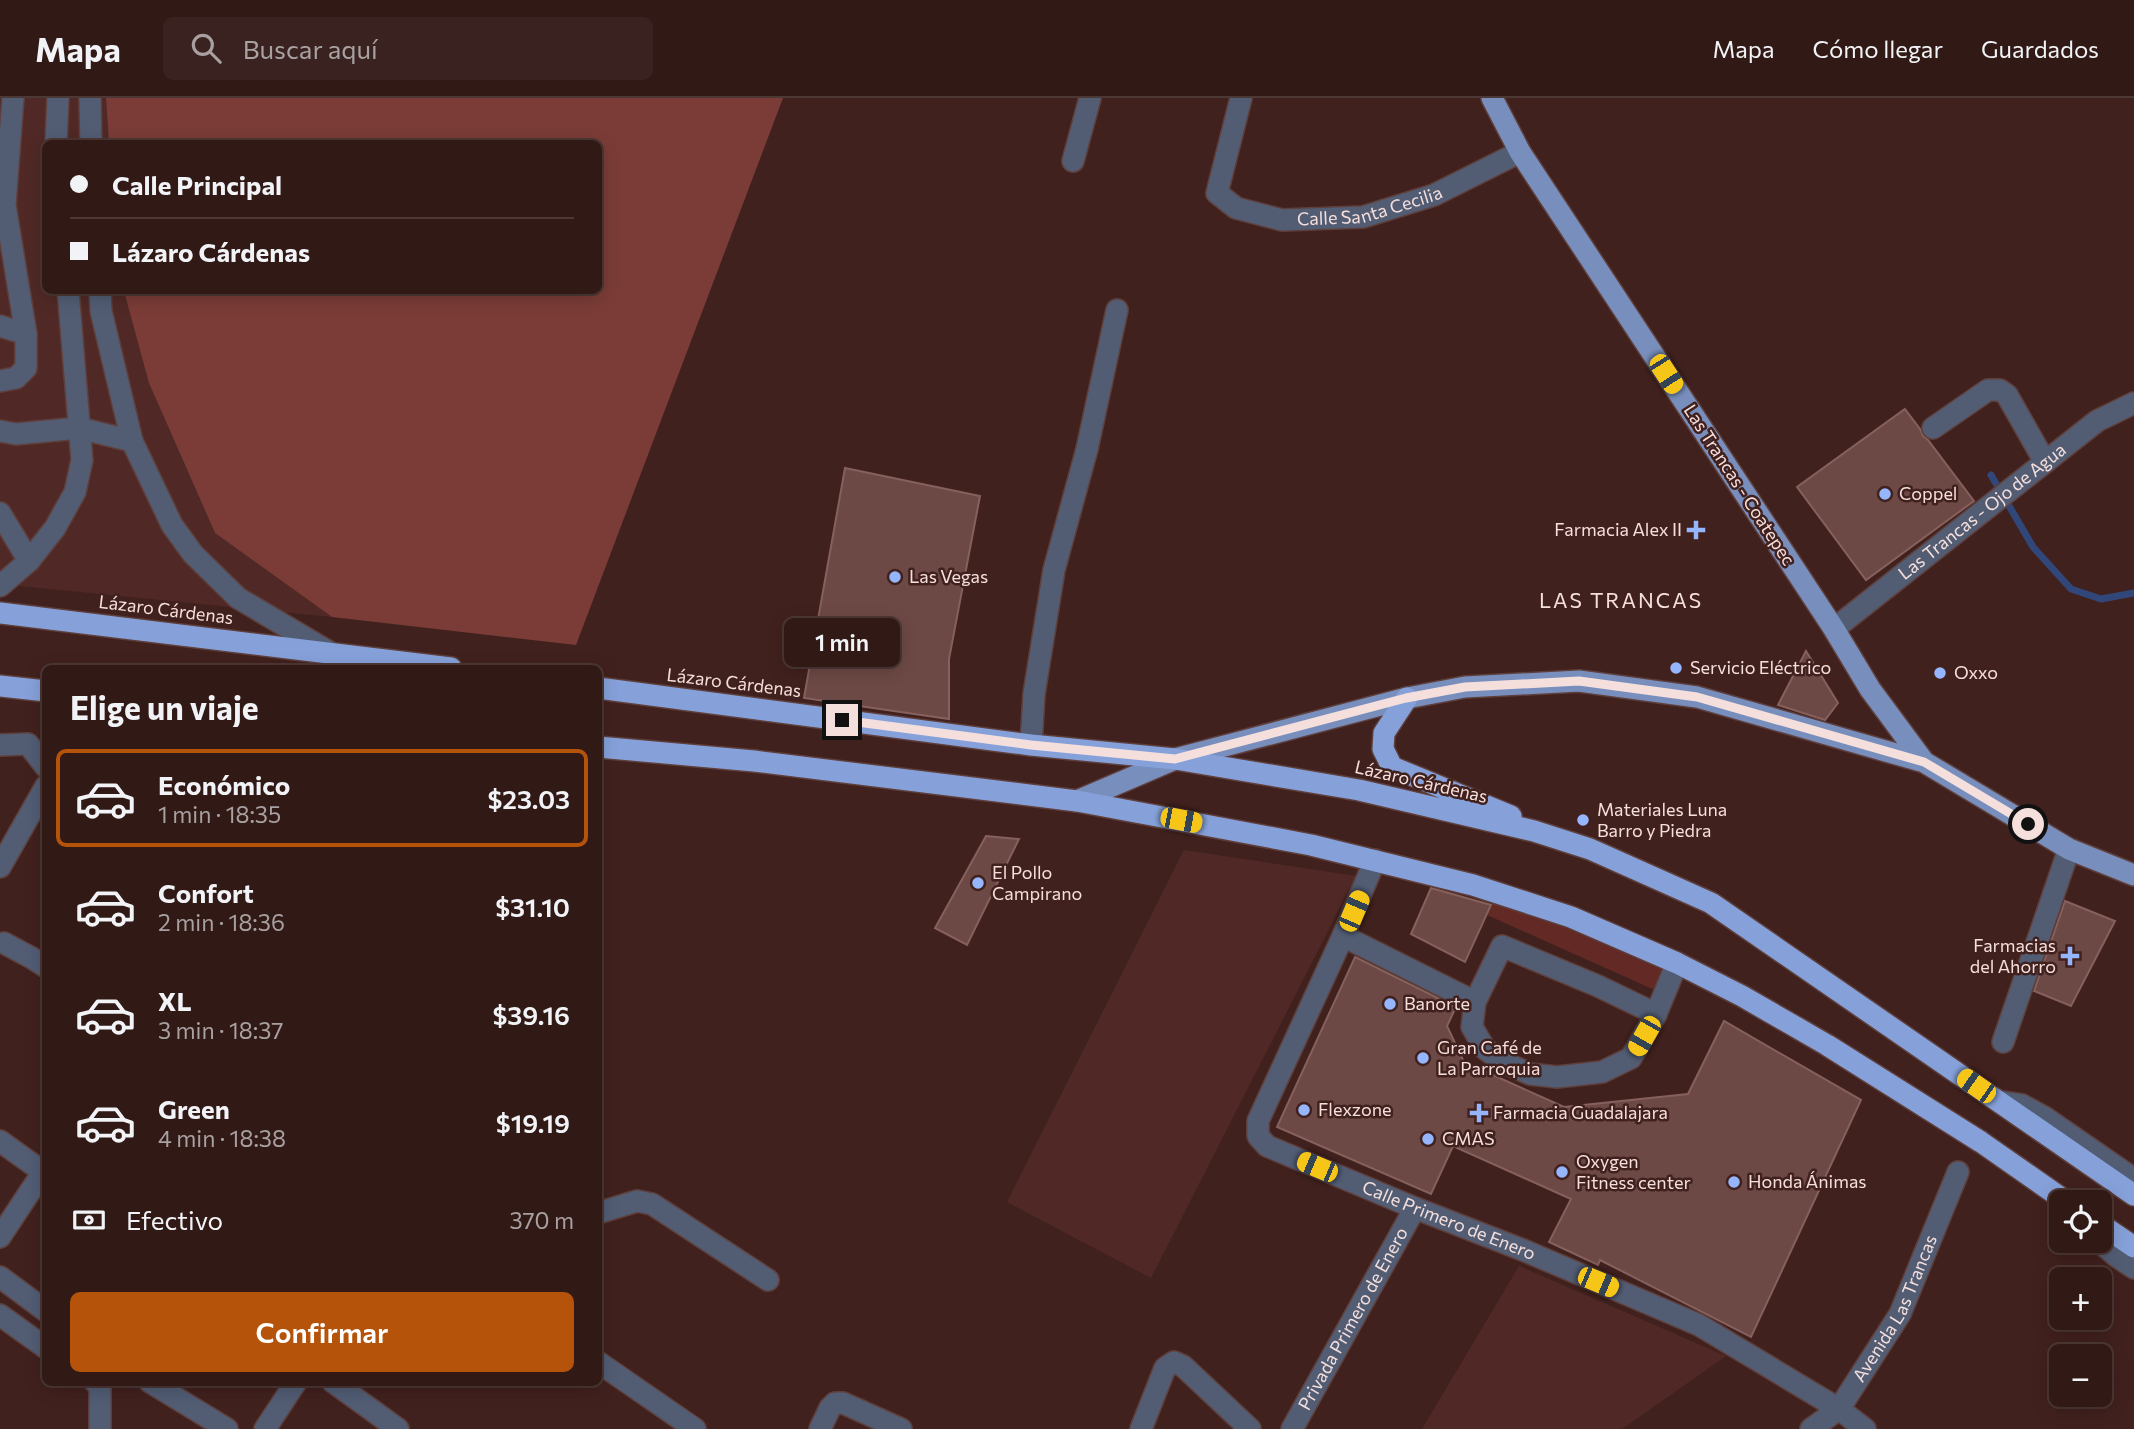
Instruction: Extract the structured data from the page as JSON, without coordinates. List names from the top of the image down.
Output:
{
  "streets": {
    "highway": ["Lázaro Cárdenas"],
    "main road": ["Las Trancas - Coatepec"],
    "street": [
      "Calle Santa Cecilia",
      "Las Trancas - Ojo de Agua",
      "Calle Primero de Enero",
      "Avenida Las Trancas",
      "Privada Primero de Enero"
    ]
  },
  "crossings": [
    ["Calle Santa Cecilia", "Las Trancas - Coatepec"],
    ["Las Trancas - Coatepec", "Las Trancas - Ojo de Agua"],
    ["Calle Primero de Enero", "Avenida Las Trancas"],
    ["Calle Primero de Enero", "Privada Primero de Enero"]
  ],
  "districts": ["LAS TRANCAS"],
  "places": {
    "other": [
      "Coppel",
      "Las Vegas",
      "Servicio Eléctrico",
      "Oxxo",
      "Materiales Luna Barro y Piedra",
      "El Pollo Campirano",
      "Banorte",
      "Gran Café de La Parroquia",
      "Flexzone",
      "CMAS",
      "Oxygen Fitness center",
      "Honda Ánimas"
    ],
    "health": ["Farmacia Alex II", "Farmacias del Ahorro", "Farmacia Guadalajara"]
  },
  "page": {
    "header": "Mapa",
    "search": "Buscar aquí",
    "nav": ["Mapa", "Cómo llegar", "Guardados"],
    "banner": ["Calle Principal", "Lázaro Cárdenas"],
    "bubble": "1 min",
    "heading": "Elige un viaje",
    "list": [
      {
        "name": "Económico",
        "note": "1 min · 18:35",
        "value": "$23.03"
      },
      {
        "name": "Confort",
        "note": "2 min · 18:36",
        "value": "$31.10"
      },
      {
        "name": "XL",
        "note": "3 min · 18:37",
        "value": "$39.16"
      },
      {
        "name": "Green",
        "note": "4 min · 18:38",
        "value": "$19.19"
      }
    ],
    "pay": ["Efectivo", "370 m"],
    "map_buttons": ["+", "−"],
    "buttons": "Confirmar"
  }
}
